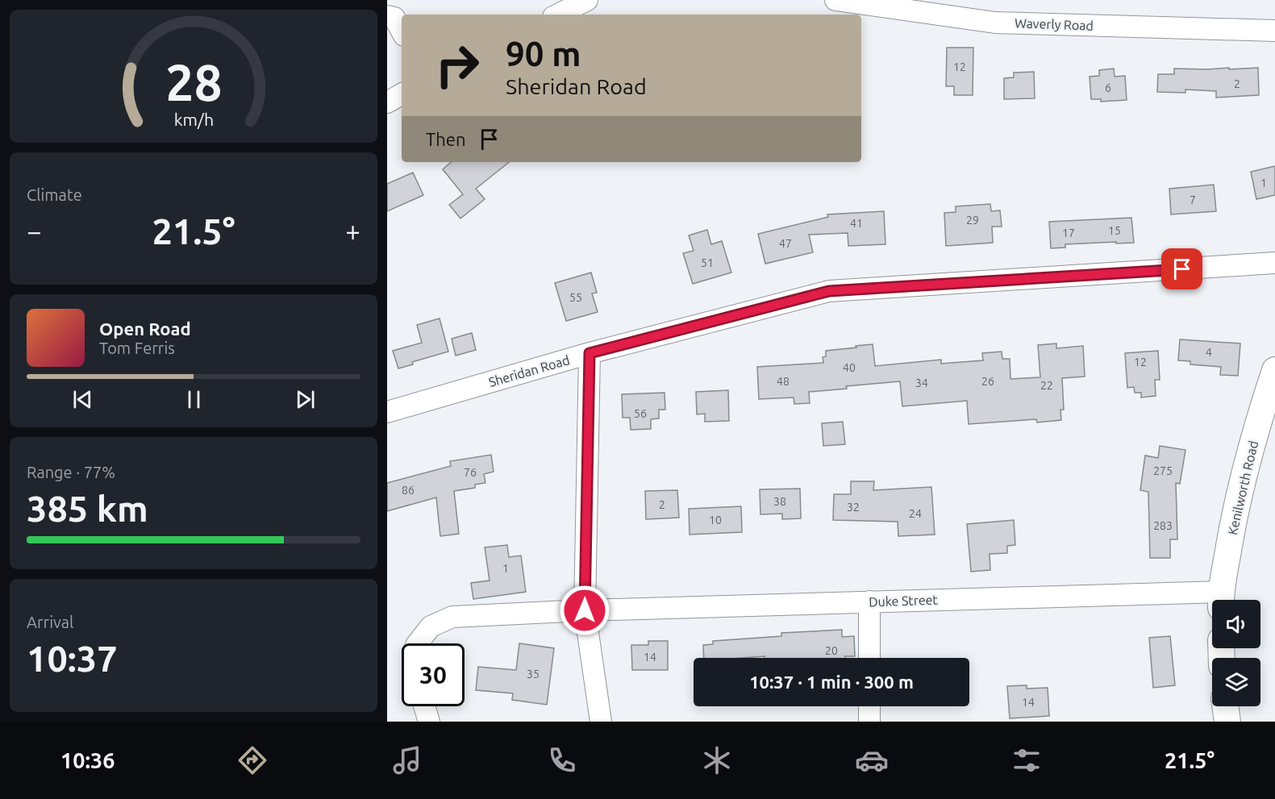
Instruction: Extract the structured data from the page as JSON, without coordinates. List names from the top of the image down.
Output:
{
  "streets": {
    "street": [
      "Waverly Road",
      "Sheridan Road",
      "Kenilworth Road",
      "Duke Street"
    ]
  },
  "house_numbers": [
    "12",
    "2",
    "6",
    "1",
    "7",
    "29",
    "41",
    "15",
    "17",
    "47",
    "51",
    "55",
    "4",
    "12",
    "40",
    "48",
    "26",
    "34",
    "22",
    "56",
    "275",
    "76",
    "86",
    "38",
    "2",
    "32",
    "24",
    "10",
    "283",
    "1",
    "20",
    "14",
    "35",
    "14"
  ],
  "page": {
    "turn": ["90 m", "Sheridan Road"],
    "then": "Then",
    "tile": [
      "Climate",
      ["Range · 77%", "385 km"],
      ["Arrival", "10:37"]
    ],
    "heat": ["−", "21.5°", "+"],
    "song": ["Open Road", "Tom Ferris"],
    "limit": "30",
    "trip": "10:37 · 1 min · 300 m",
    "tabs": ["10:36", "21.5°"],
    "gauge": ["28", "km/h"]
  }
}
